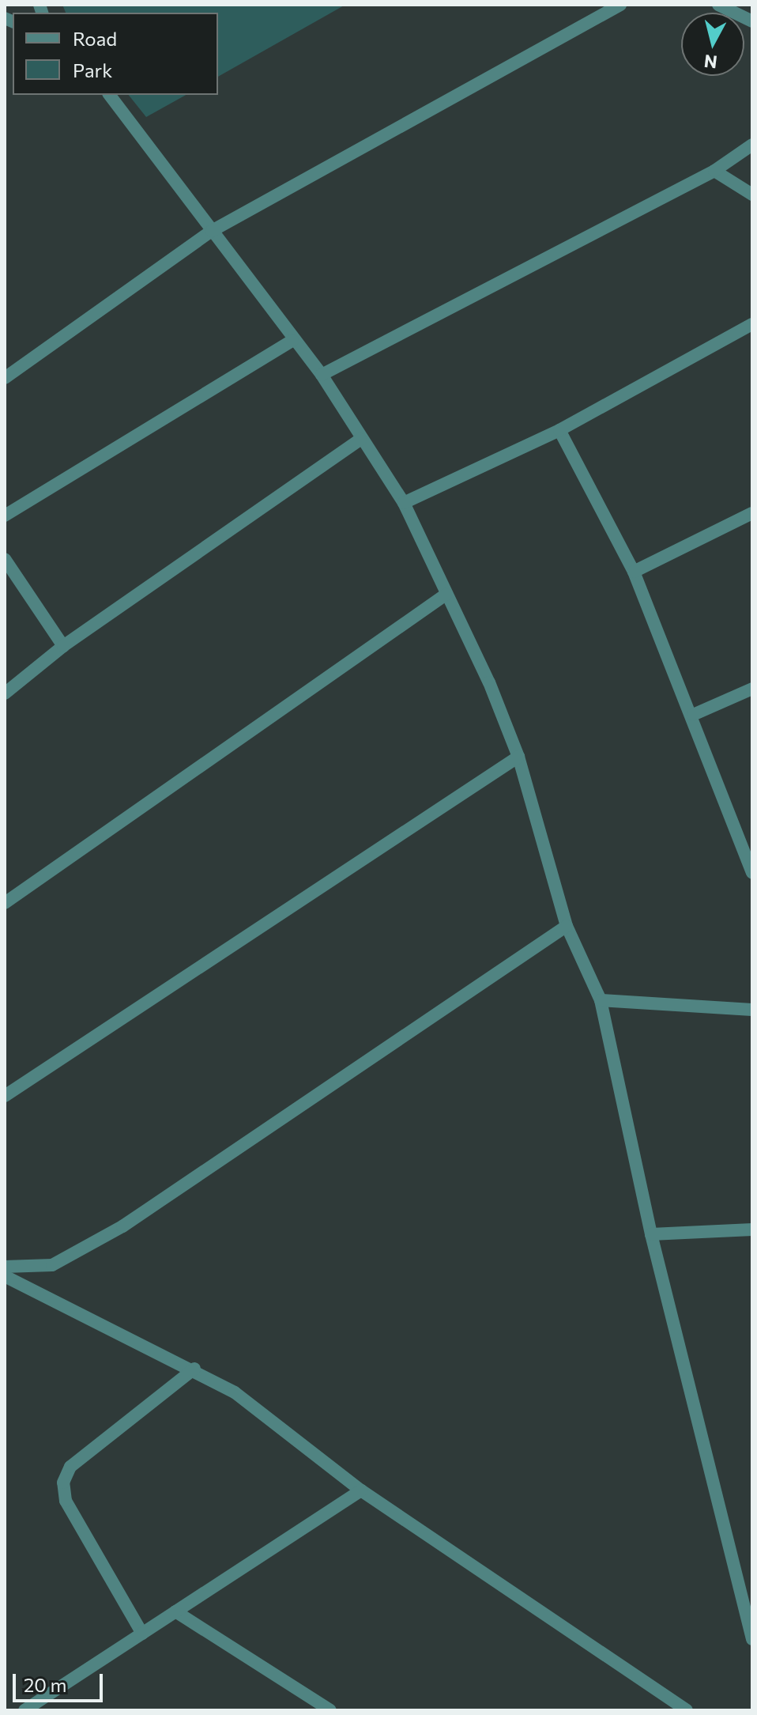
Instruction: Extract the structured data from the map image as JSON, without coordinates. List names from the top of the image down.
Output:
{
  "legend": ["Road", "Park"],
  "scale_bar": "20 m",
  "north": "bottom"
}
